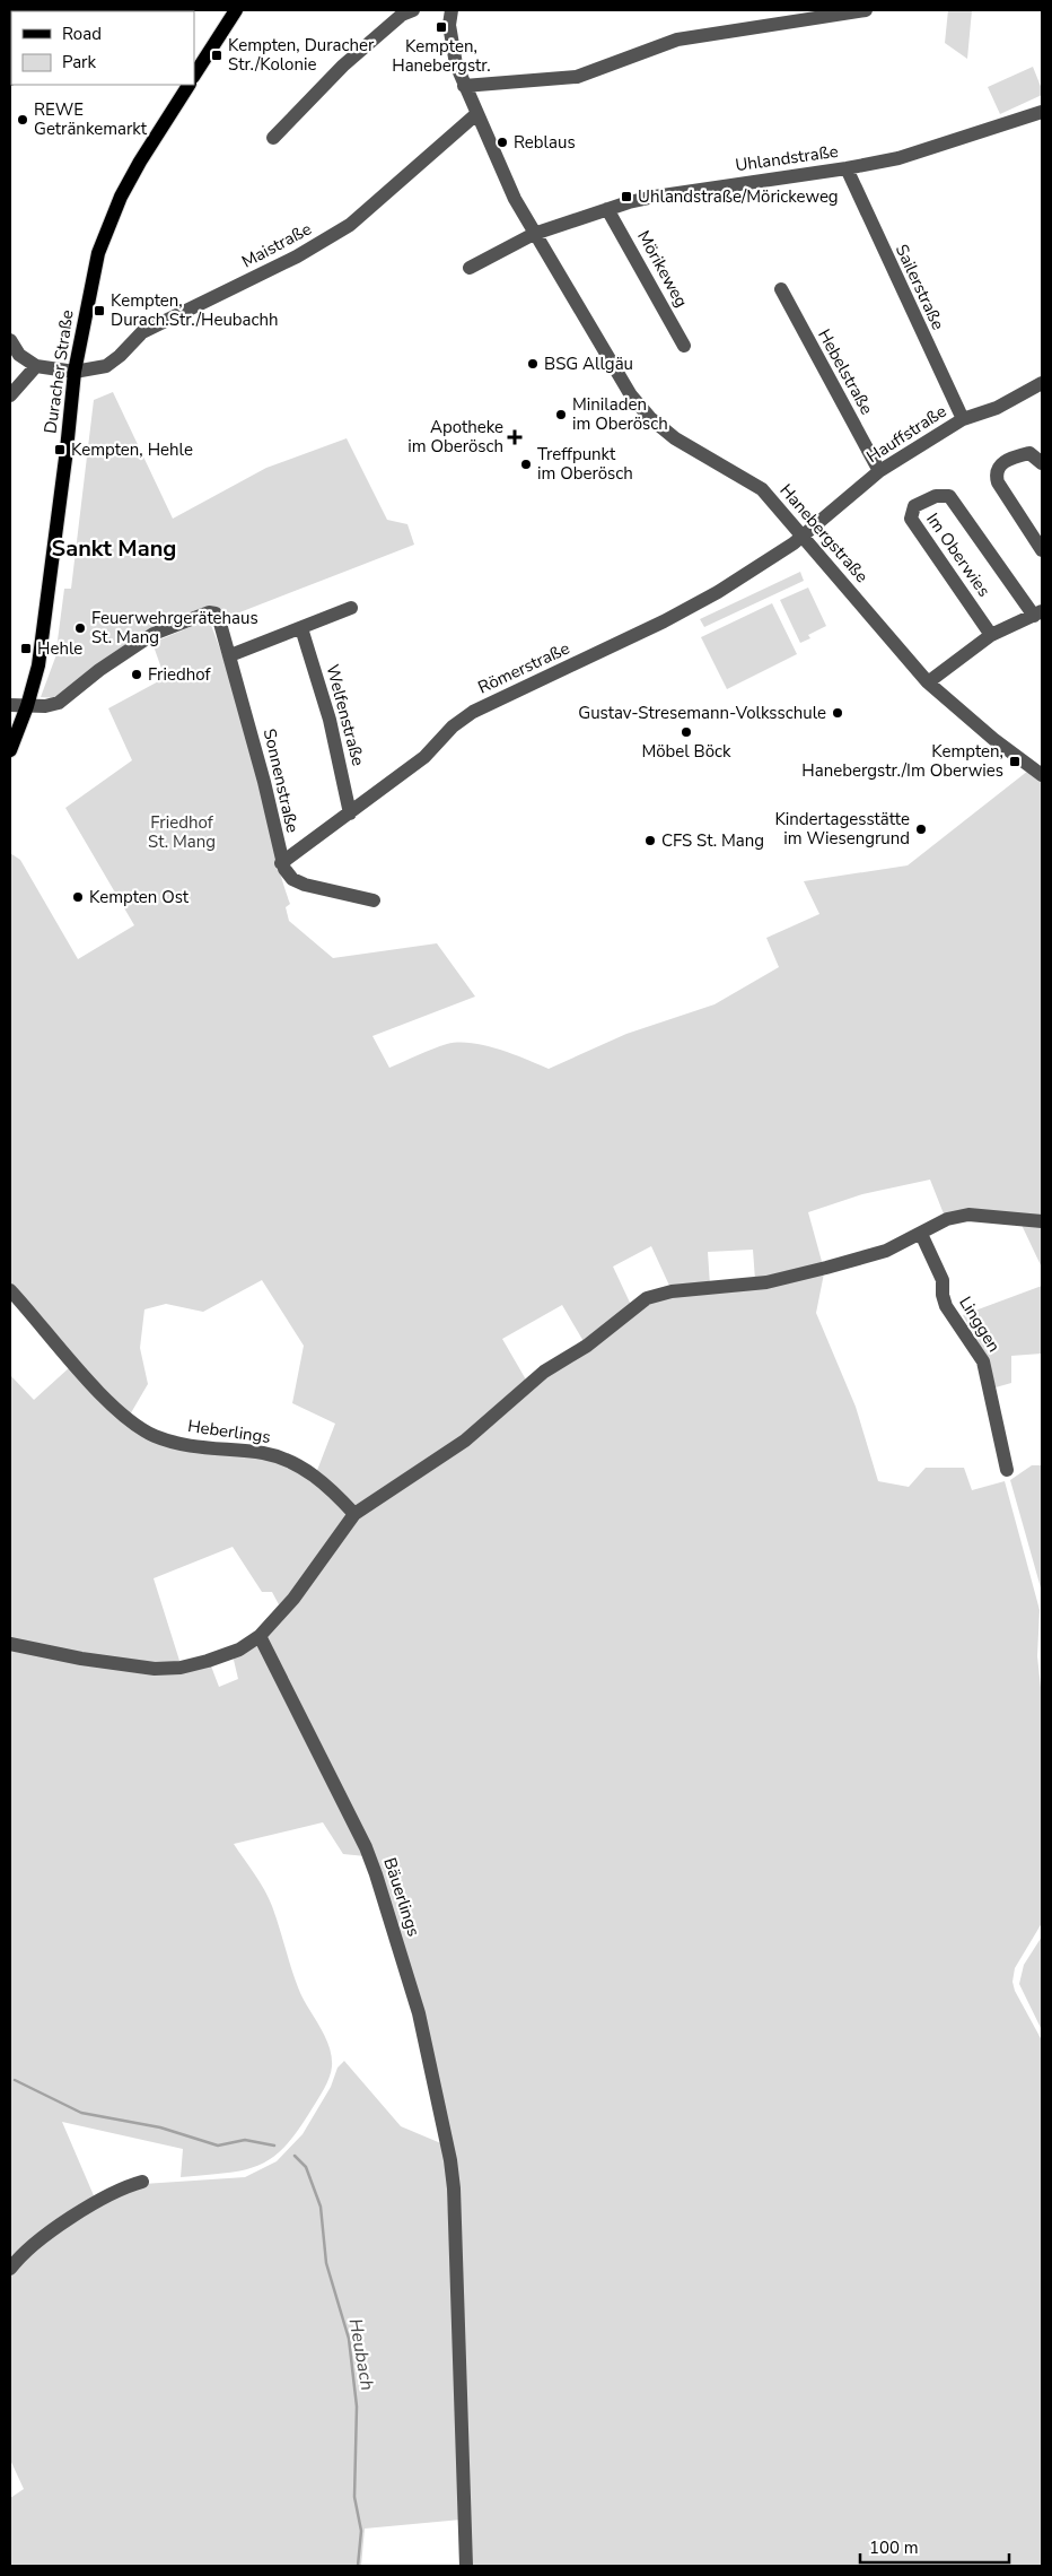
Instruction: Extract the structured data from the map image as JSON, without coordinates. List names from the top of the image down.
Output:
{
  "streets": {
    "main road": ["Duracher Straße"],
    "street": [
      "Uhlandstraße",
      "Maistraße",
      "Mörikeweg",
      "Sailerstraße",
      "Hebelstraße",
      "Hauffstraße",
      "Hanebergstraße",
      "Im Oberwies",
      "Römerstraße",
      "Welfenstraße",
      "Sonnenstraße",
      "Linggen",
      "Heberlings",
      "Bäuerlings"
    ]
  },
  "crossings": [
    ["Uhlandstraße", "Mörikeweg"],
    ["Uhlandstraße", "Sailerstraße"],
    ["Uhlandstraße", "Hanebergstraße"],
    ["Maistraße", "Duracher Straße"],
    ["Maistraße", "Hanebergstraße"],
    ["Sailerstraße", "Hauffstraße"],
    ["Duracher Straße", "Sonnenstraße"],
    ["Hebelstraße", "Hauffstraße"],
    ["Hauffstraße", "Hanebergstraße"],
    ["Hauffstraße", "Römerstraße"],
    ["Hanebergstraße", "Im Oberwies"],
    ["Hanebergstraße", "Römerstraße"],
    ["Römerstraße", "Welfenstraße"],
    ["Römerstraße", "Sonnenstraße"]
  ],
  "districts": ["Sankt Mang"],
  "water": ["Heubach"],
  "parks": ["Friedhof St. Mang"],
  "places": {
    "transit": [
      "Kempten, Hanebergstr.",
      "Kempten, Duracher Str./Kolonie",
      "Uhlandstraße/Mörickeweg",
      "Kempten, Durach.Str./Heubachh",
      "Kempten, Hehle",
      "Hehle",
      "Kempten, Hanebergstr./Im Oberwies"
    ],
    "other": [
      "REWE Getränkemarkt",
      "Reblaus",
      "BSG Allgäu",
      "Miniladen im Oberösch",
      "Treffpunkt im Oberösch",
      "Feuerwehrgerätehaus St. Mang",
      "Friedhof",
      "Gustav-Stresemann-Volksschule",
      "Möbel Böck",
      "Kindertagesstätte im Wiesengrund",
      "CFS St. Mang",
      "Kempten Ost"
    ],
    "health": ["Apotheke im Oberösch"]
  },
  "legend": ["Road", "Park"],
  "scale_bar": "100 m"
}
